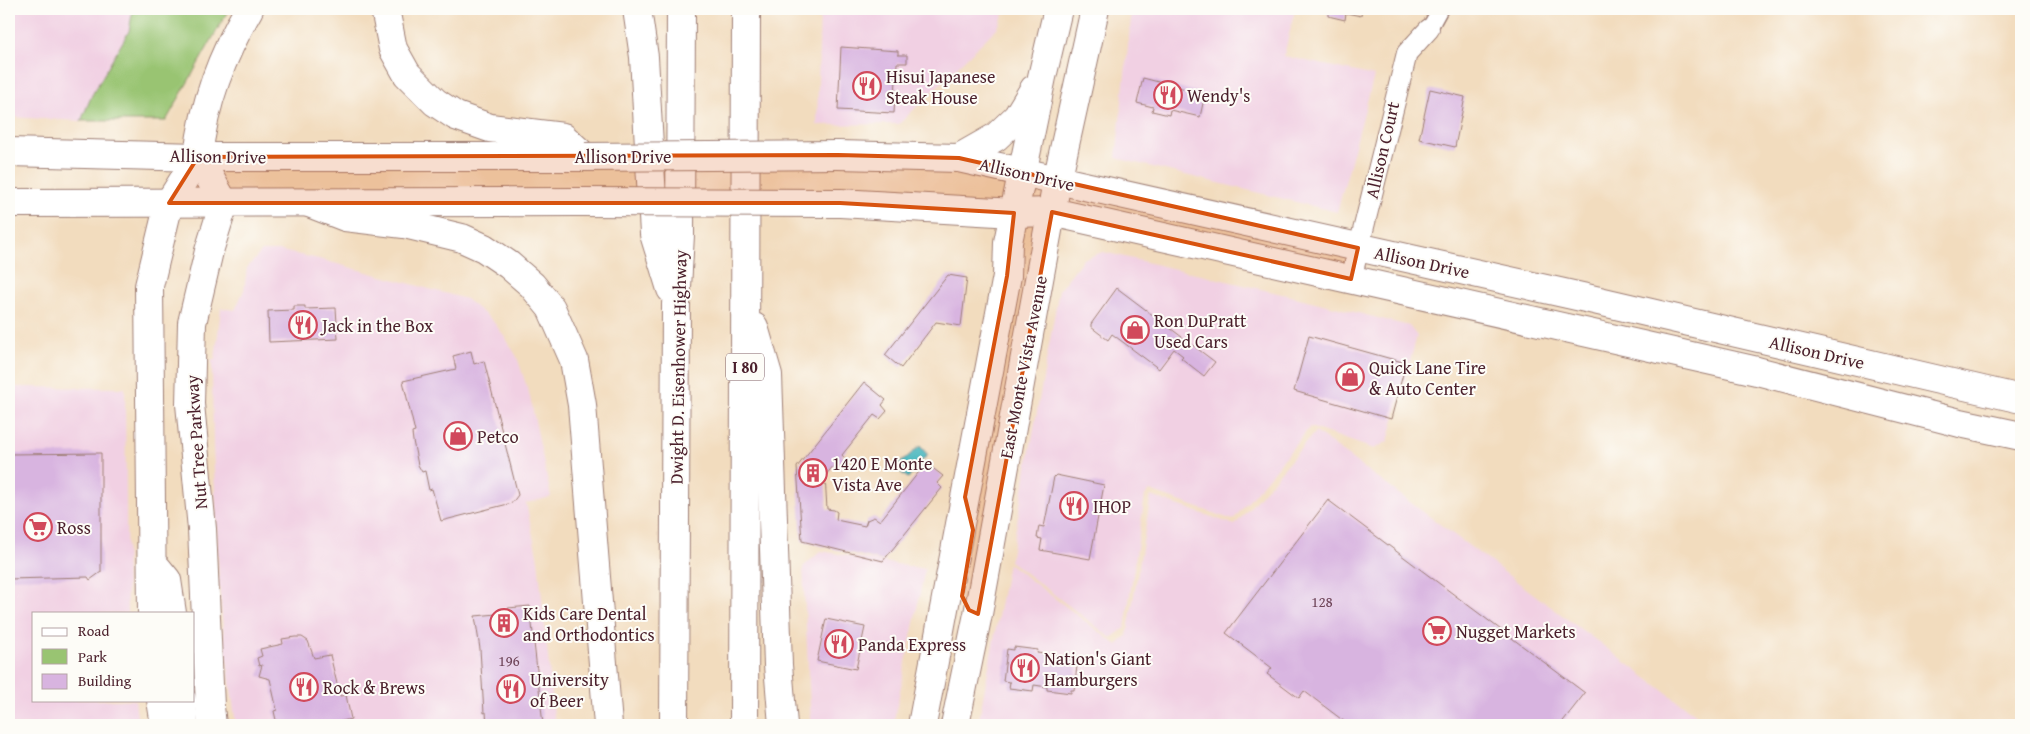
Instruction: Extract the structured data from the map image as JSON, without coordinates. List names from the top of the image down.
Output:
{
  "streets": {
    "main road": [
      "Allison Drive",
      "Dwight D. Eisenhower Highway",
      "I 80",
      "East Monte Vista Avenue",
      "Nut Tree Parkway"
    ],
    "street": ["Allison Court"]
  },
  "crossings": [
    ["Allison Court", "Allison Drive"],
    ["Allison Drive", "East Monte Vista Avenue"],
    ["Allison Drive", "Nut Tree Parkway"]
  ],
  "places": {
    "restaurant": [
      "Hisui Japanese Steak House",
      "Wendy's",
      "Jack in the Box",
      "IHOP",
      "Panda Express",
      "Nation's Giant Hamburgers",
      "Rock & Brews",
      "University of Beer"
    ],
    "shop": ["Ron DuPratt Used Cars", "Quick Lane Tire & Auto Center", "Petco"],
    "building": ["1420 E Monte Vista Ave", "Kids Care Dental and Orthodontics"],
    "supermarket": ["Ross", "Nugget Markets"]
  },
  "house_numbers": ["128", "196"],
  "legend": ["Road", "Park", "Building"]
}
